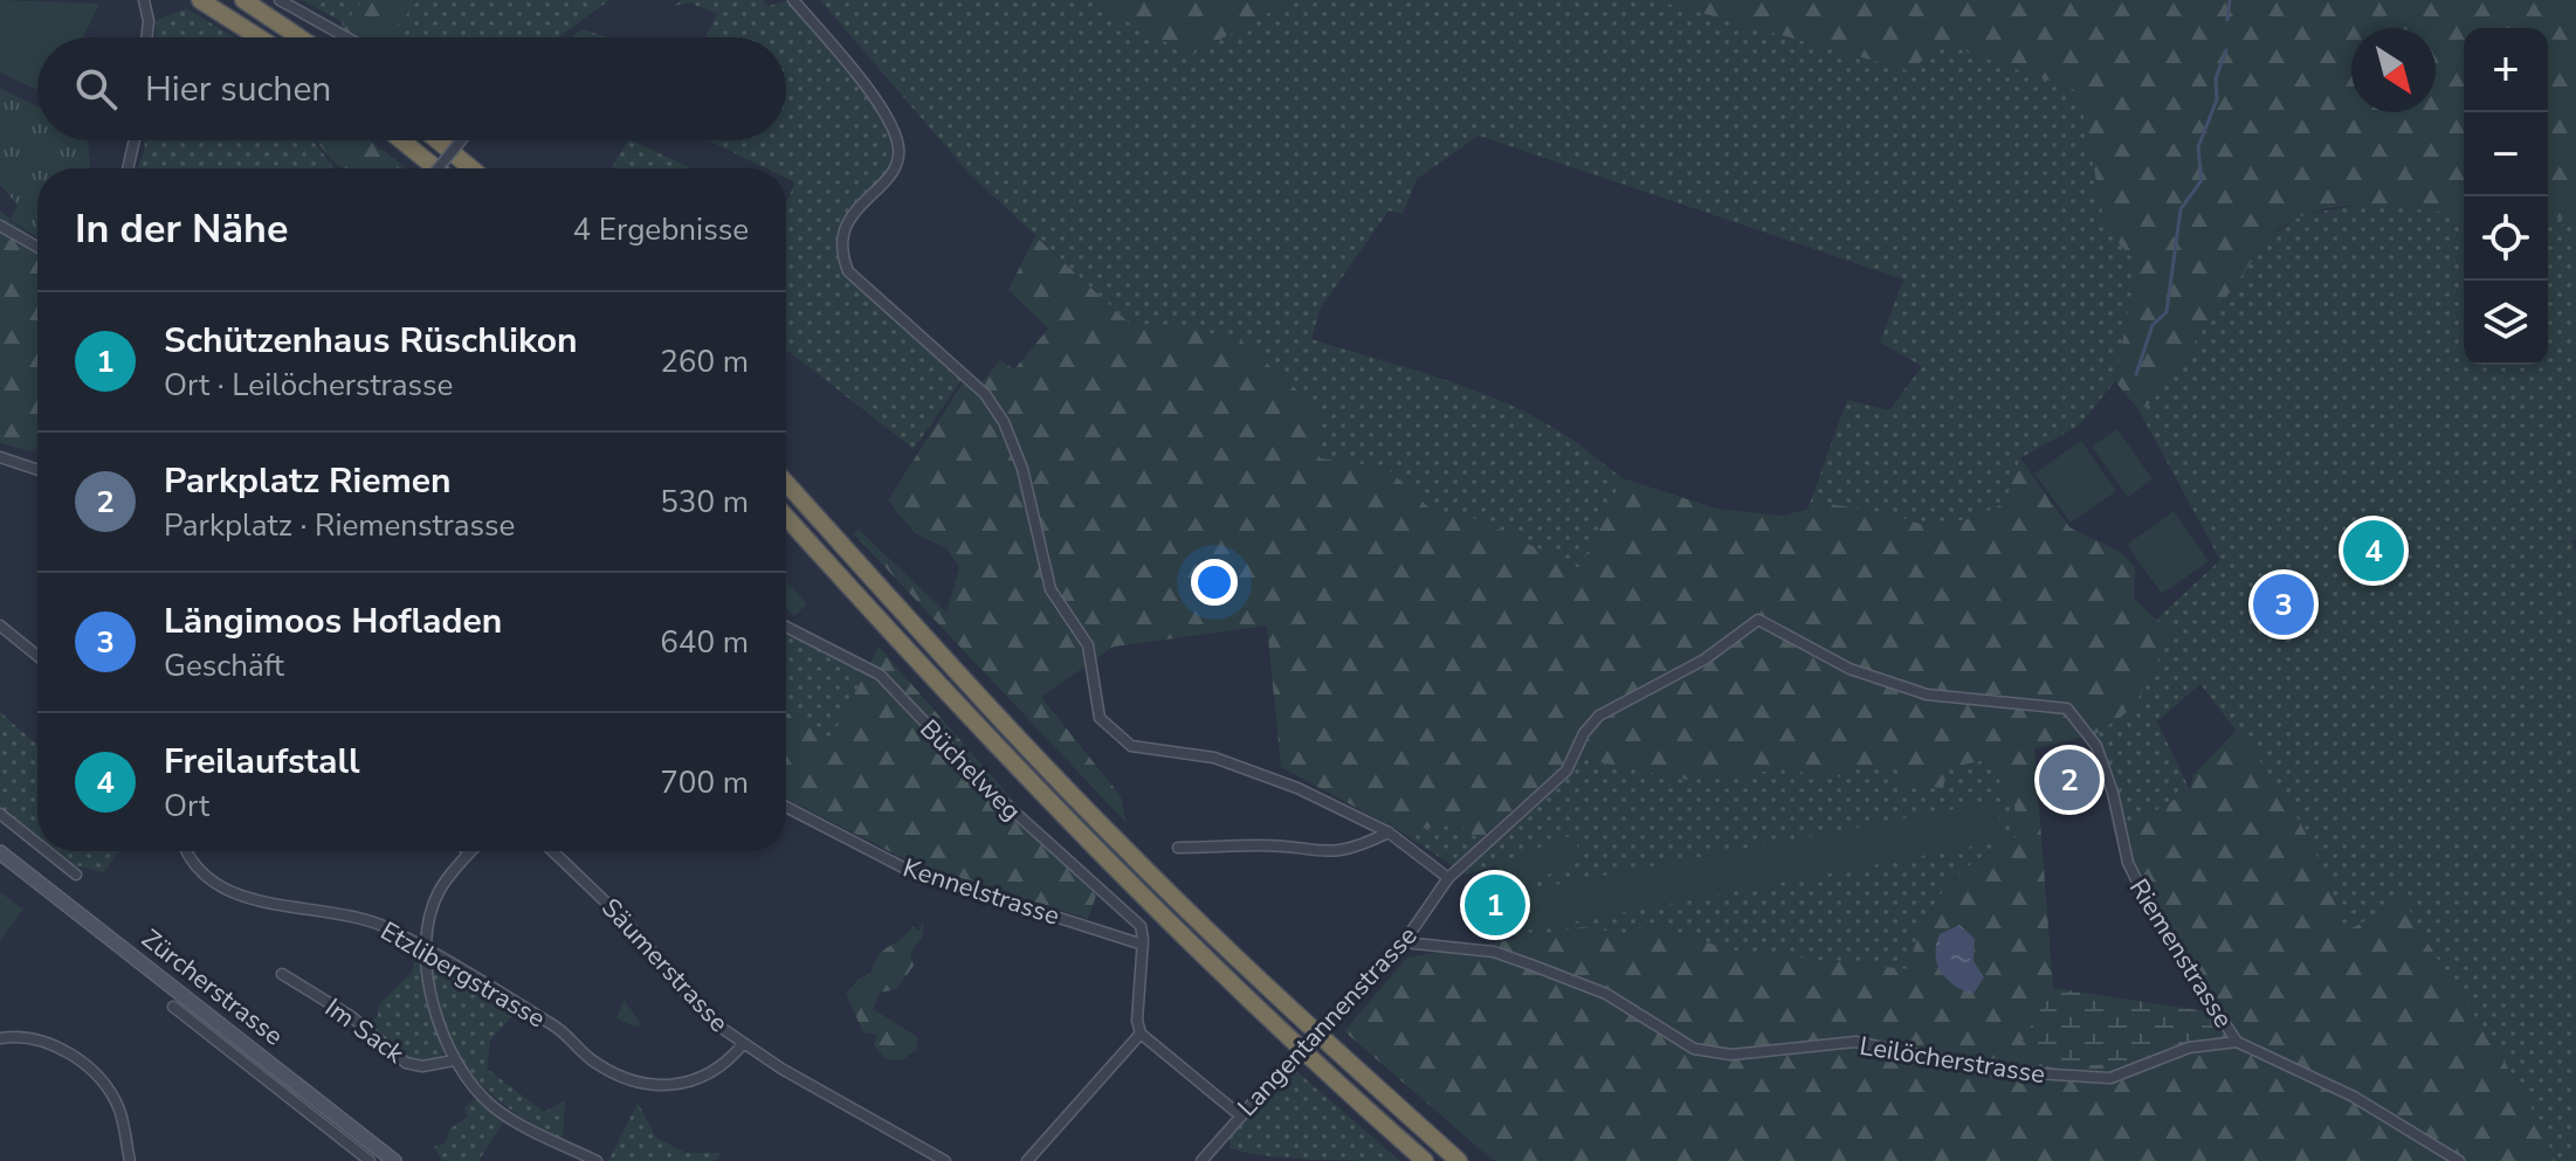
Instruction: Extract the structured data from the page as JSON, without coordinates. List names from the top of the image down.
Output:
{
  "streets": {
    "main road": ["Zürcherstrasse"],
    "street": [
      "Büchelweg",
      "Kennelstrasse",
      "Riemenstrasse",
      "Säumerstrasse",
      "Etzlibergstrasse",
      "Langentannenstrasse",
      "Im Sack",
      "Leilöcherstrasse"
    ]
  },
  "crossings": [
    ["Büchelweg", "Kennelstrasse"],
    ["Riemenstrasse", "Langentannenstrasse"],
    ["Riemenstrasse", "Leilöcherstrasse"],
    ["Säumerstrasse", "Etzlibergstrasse"],
    ["Langentannenstrasse", "Leilöcherstrasse"]
  ],
  "north": "bottom right",
  "page": {
    "map_buttons": ["+", "−"],
    "search": "Hier suchen",
    "heading": ["In der Nähe", "4 Ergebnisse"],
    "list": [
      {
        "mark": "1",
        "name": "Schützenhaus Rüschlikon",
        "note": "Ort · Leilöcherstrasse",
        "value": "260 m"
      },
      {
        "mark": "2",
        "name": "Parkplatz Riemen",
        "note": "Parkplatz · Riemenstrasse",
        "value": "530 m"
      },
      {
        "mark": "3",
        "name": "Längimoos Hofladen",
        "note": "Geschäft",
        "value": "640 m"
      },
      {
        "mark": "4",
        "name": "Freilaufstall",
        "note": "Ort",
        "value": "700 m"
      }
    ],
    "pins": [
      "4",
      "3",
      "2",
      "1"
    ]
  }
}
